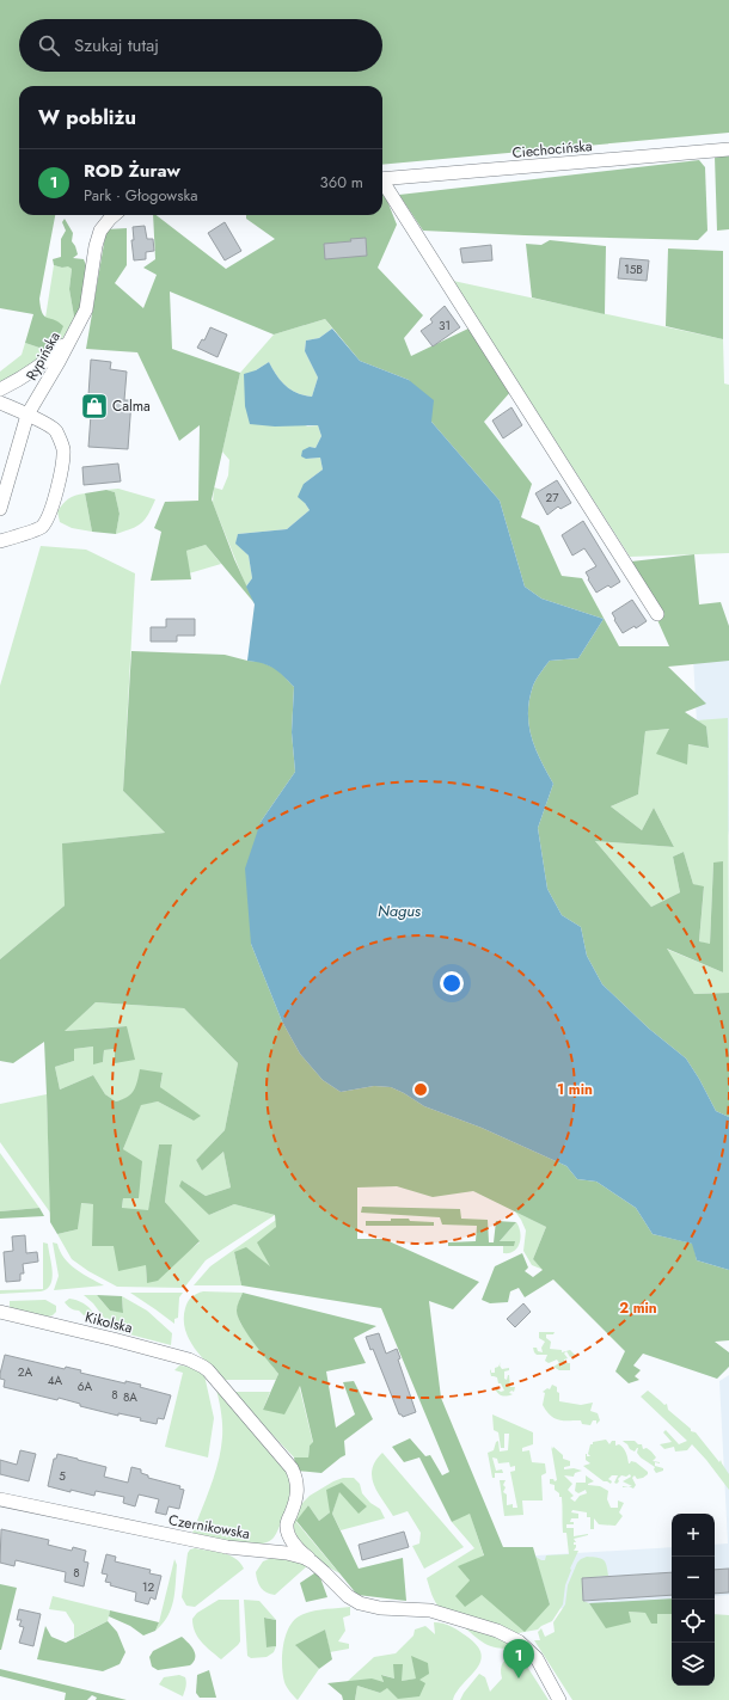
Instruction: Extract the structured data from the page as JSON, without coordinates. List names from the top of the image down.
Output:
{
  "streets": {
    "street": [
      "Ciechocińska",
      "Rypińska",
      "Kikolska",
      "Czernikowska"
    ]
  },
  "crossings": [
    ["Kikolska", "Czernikowska"]
  ],
  "water": ["Nagus"],
  "places": {
    "shop": ["Calma"]
  },
  "house_numbers": [
    "15B",
    "31",
    "27",
    "2A",
    "4A",
    "6A",
    "8",
    "8A",
    "5",
    "8",
    "12"
  ],
  "page": {
    "search": "Szukaj tutaj",
    "heading": "W pobliżu",
    "list": [
      {
        "mark": "1",
        "name": "ROD Żuraw",
        "note": "Park · Głogowska",
        "value": "360 m"
      }
    ],
    "map_buttons": ["+", "−"],
    "pins": "1"
  },
  "rings": ["1 min", "2 min"]
}
